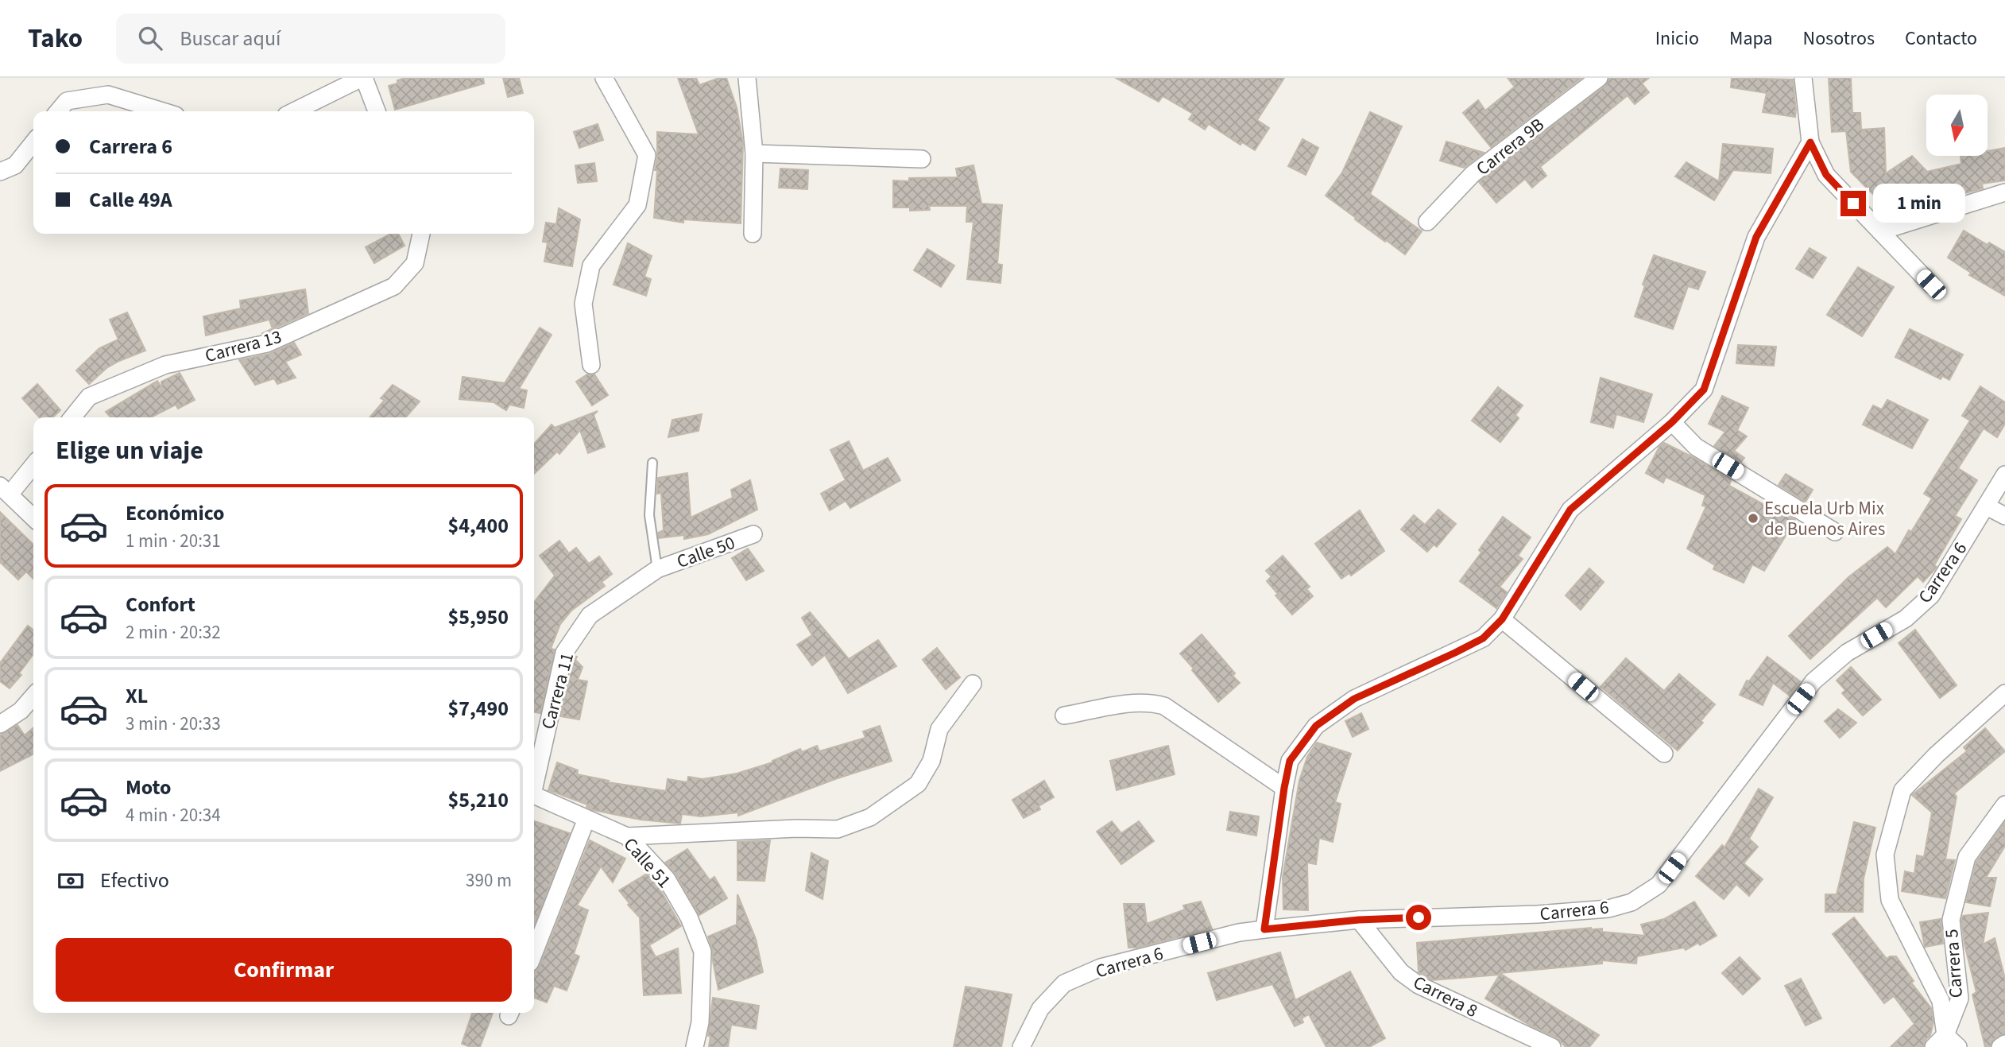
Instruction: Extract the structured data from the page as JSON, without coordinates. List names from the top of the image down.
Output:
{
  "streets": {
    "street": [
      "Carrera 9B",
      "Carrera 13",
      "Calle 50",
      "Carrera 6",
      "Carrera 11",
      "Calle 51",
      "Carrera 5",
      "Carrera 8"
    ]
  },
  "crossings": [
    ["Calle 50", "Carrera 11"],
    ["Carrera 6", "Carrera 8"]
  ],
  "places": ["Escuela Urb Mix de Buenos Aires"],
  "north": "bottom",
  "page": {
    "header": "Tako",
    "search": "Buscar aquí",
    "nav": [
      "Inicio",
      "Mapa",
      "Nosotros",
      "Contacto"
    ],
    "banner": ["Carrera 6", "Calle 49A"],
    "bubble": "1 min",
    "heading": "Elige un viaje",
    "list": [
      {
        "name": "Económico",
        "note": "1 min · 20:31",
        "value": "$4,400"
      },
      {
        "name": "Confort",
        "note": "2 min · 20:32",
        "value": "$5,950"
      },
      {
        "name": "XL",
        "note": "3 min · 20:33",
        "value": "$7,490"
      },
      {
        "name": "Moto",
        "note": "4 min · 20:34",
        "value": "$5,210"
      }
    ],
    "pay": ["Efectivo", "390 m"],
    "buttons": "Confirmar"
  }
}
